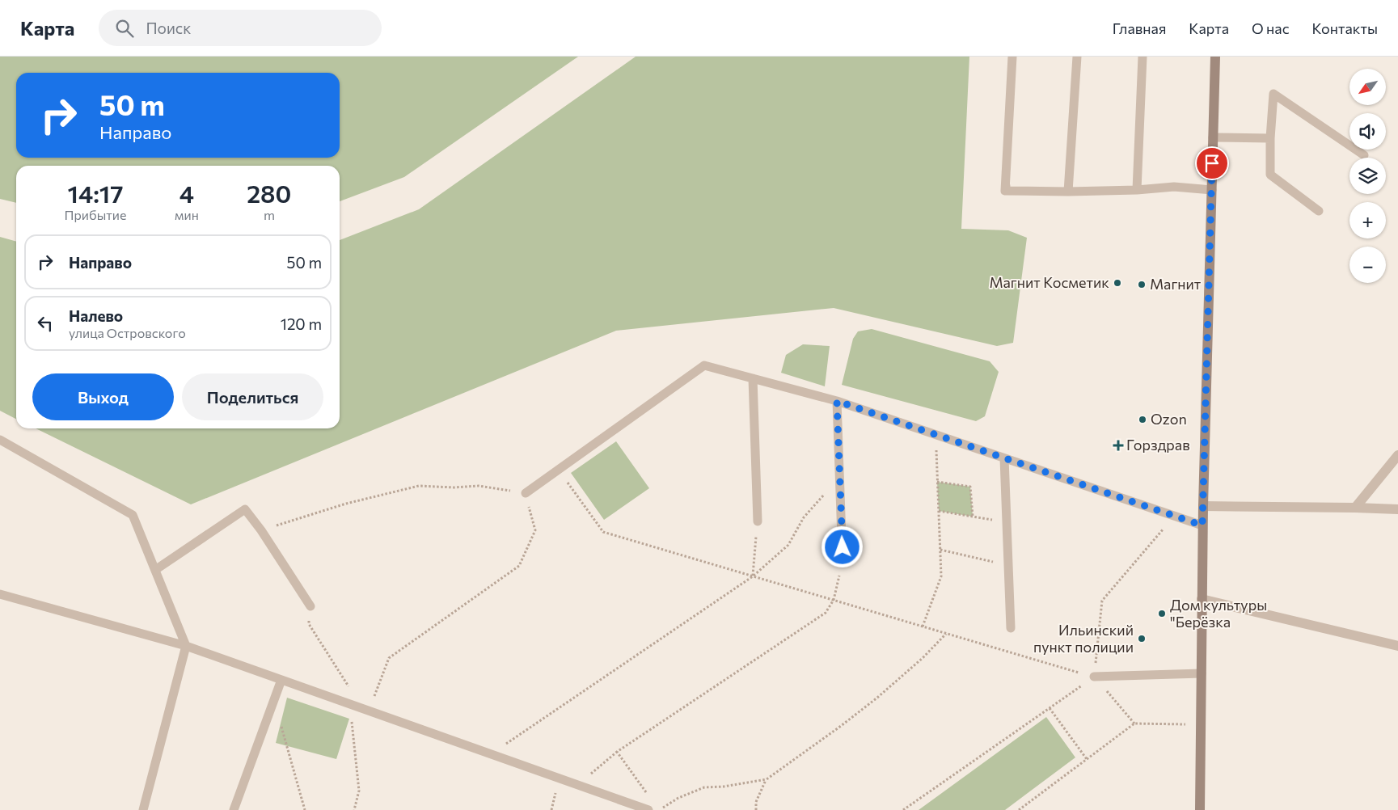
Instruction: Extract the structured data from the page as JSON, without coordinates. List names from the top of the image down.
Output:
{
  "places": {
    "other": [
      "Магнит Косметик",
      "Магнит",
      "Ozon",
      "Дом культуры \"Берёзка",
      "Ильинский пункт полиции"
    ],
    "health": ["Горздрав"]
  },
  "north": "bottom left",
  "page": {
    "header": "Карта",
    "search": "Поиск",
    "nav": [
      "Главная",
      "Карта",
      "О нас",
      "Контакты"
    ],
    "map_buttons": ["+", "−"],
    "turn": ["50 m", "Направо"],
    "eta": [
      "14:17",
      "Прибытие",
      "4",
      "мин",
      "280",
      "m"
    ],
    "list": [
      {
        "name": "Направо",
        "value": "50 m"
      },
      {
        "name": "Налево",
        "note": "улица Островского",
        "value": "120 m"
      }
    ],
    "buttons": ["Выход", "Поделиться"]
  }
}
